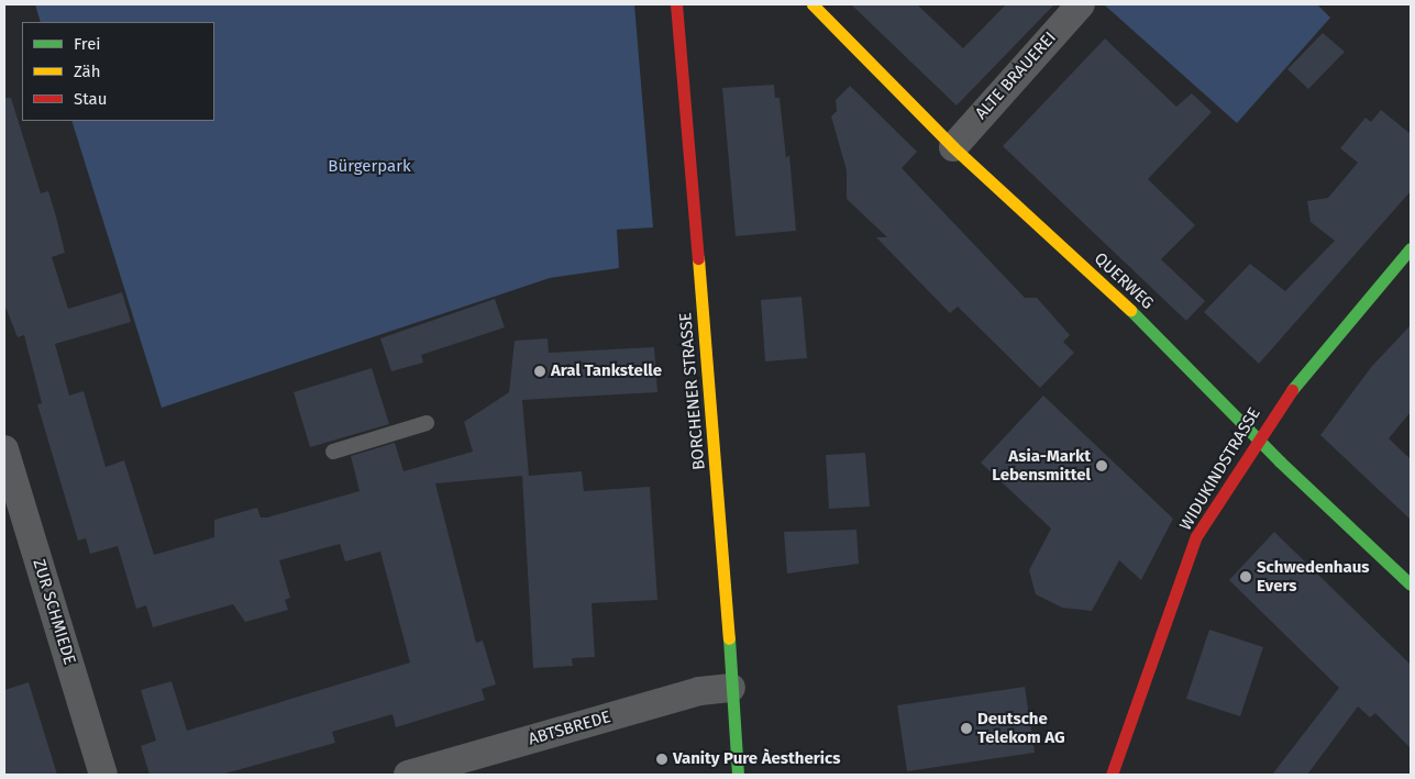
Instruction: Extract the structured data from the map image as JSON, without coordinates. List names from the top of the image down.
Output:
{
  "streets": {
    "street": [
      "ALTE BRAUEREI",
      "QUERWEG",
      "BORCHENER STRASSE",
      "WIDUKINDSTRASSE",
      "ZUR SCHMIEDE",
      "ABTSBREDE"
    ]
  },
  "crossings": [
    ["ALTE BRAUEREI", "QUERWEG"],
    ["QUERWEG", "WIDUKINDSTRASSE"],
    ["BORCHENER STRASSE", "ABTSBREDE"]
  ],
  "parks": ["Bürgerpark"],
  "places": [
    "Aral Tankstelle",
    "Asia-Markt Lebensmittel",
    "Schwedenhaus Evers",
    "Deutsche Telekom AG",
    "Vanity Pure Àestherics"
  ],
  "legend": ["Frei", "Zäh", "Stau"]
}
